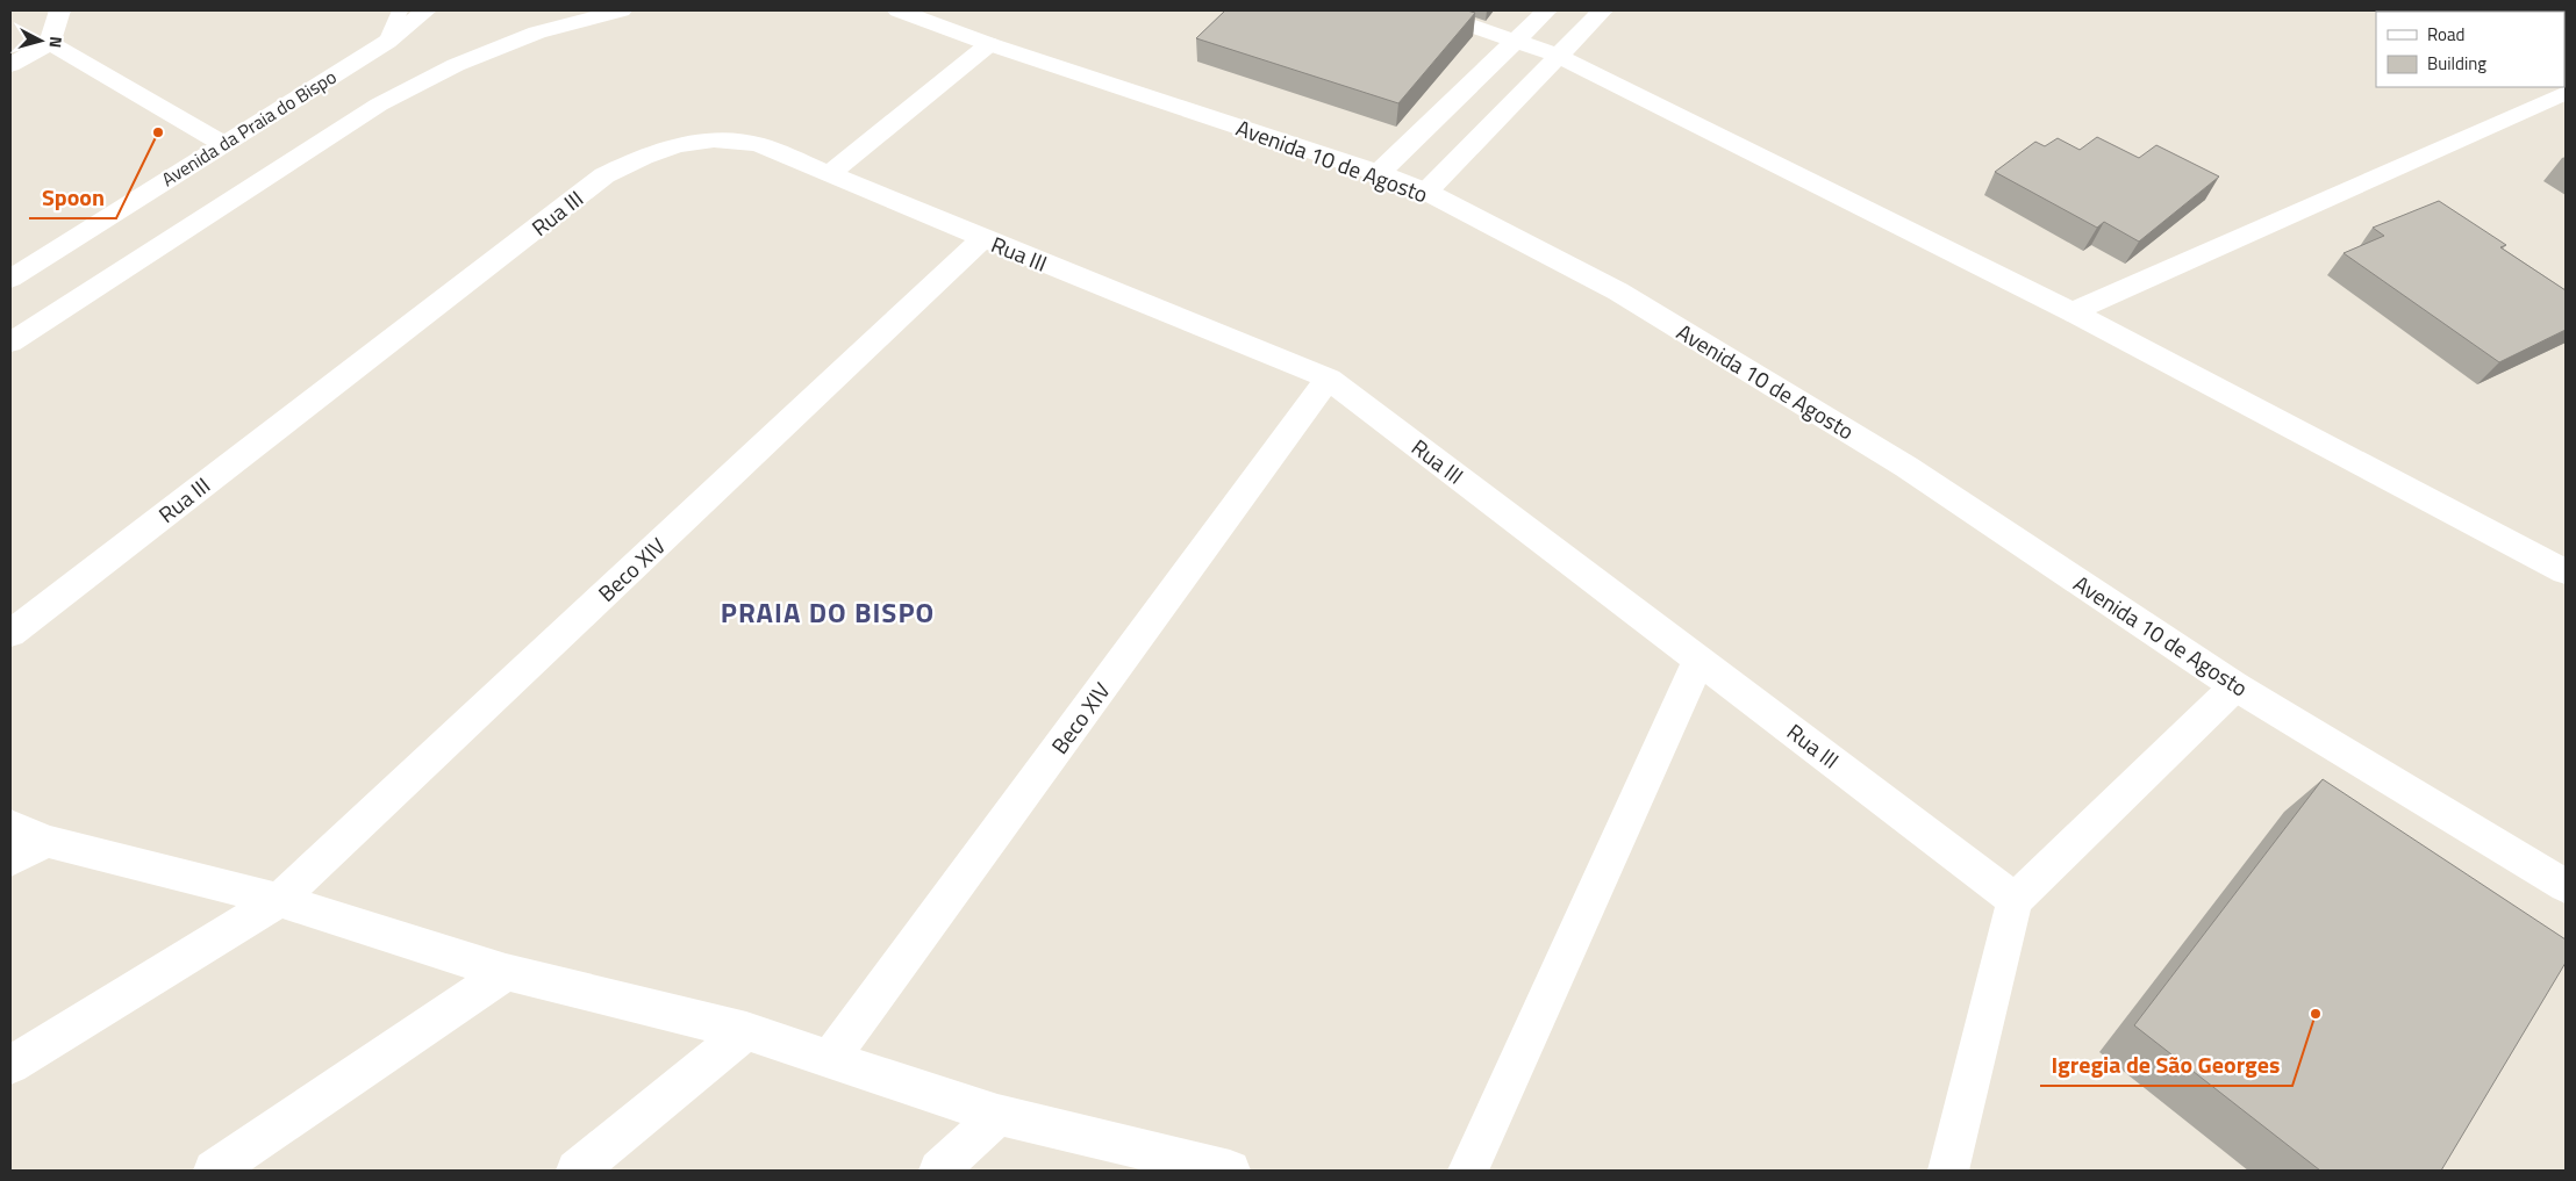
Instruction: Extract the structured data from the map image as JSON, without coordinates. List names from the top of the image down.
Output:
{
  "streets": {
    "street": [
      "Avenida da Praia do Bispo",
      "Avenida 10 de Agosto",
      "Rua III",
      "Beco XIV"
    ]
  },
  "crossings": [
    ["Rua III", "Beco XIV"]
  ],
  "districts": ["PRAIA DO BISPO"],
  "places": ["Spoon", "Igregia de São Georges"],
  "legend": ["Road", "Building"],
  "north": "right"
}
